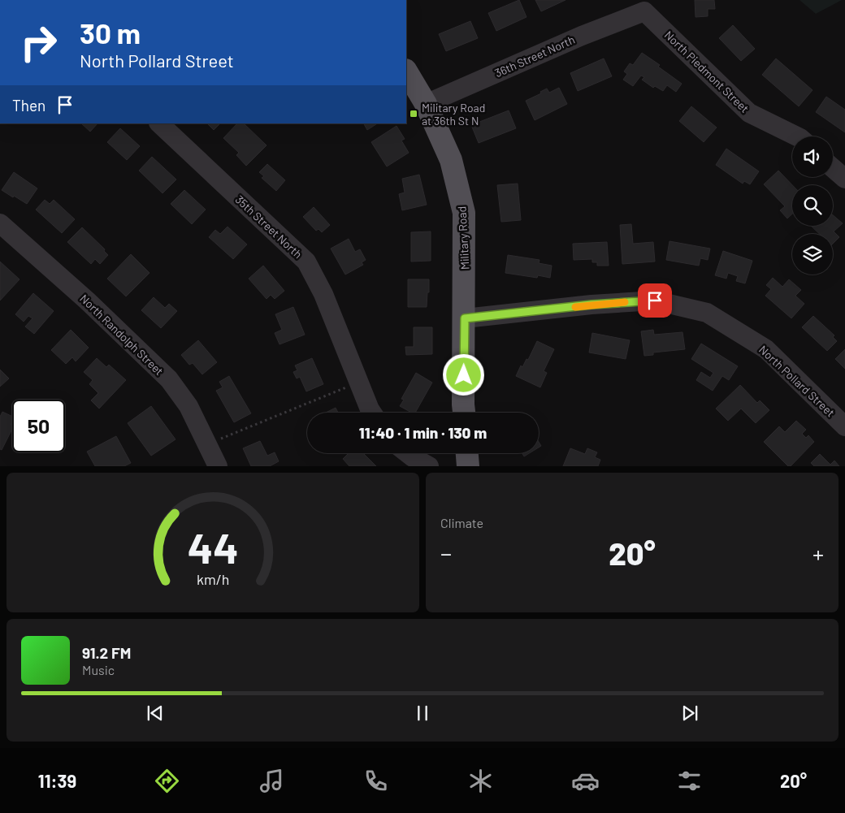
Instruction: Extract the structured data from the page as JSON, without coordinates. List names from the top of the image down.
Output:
{
  "streets": {
    "main road": ["Military Road"],
    "street": [
      "36th Street North",
      "North Piedmont Street",
      "35th Street North",
      "North Randolph Street",
      "North Pollard Street"
    ]
  },
  "crossings": [
    ["36th Street North", "North Piedmont Street"],
    ["36th Street North", "Military Road"],
    ["Military Road", "North Pollard Street"]
  ],
  "places": {
    "transit": ["Military Road at 36th St N"]
  },
  "page": {
    "turn": ["30 m", "North Pollard Street"],
    "then": "Then",
    "limit": "50",
    "trip": "11:40 · 1 min · 130 m",
    "tile": "Climate",
    "heat": ["−", "20°", "+"],
    "song": ["91.2 FM", "Music"],
    "tabs": ["11:39", "20°"],
    "gauge": ["44", "km/h"]
  }
}
